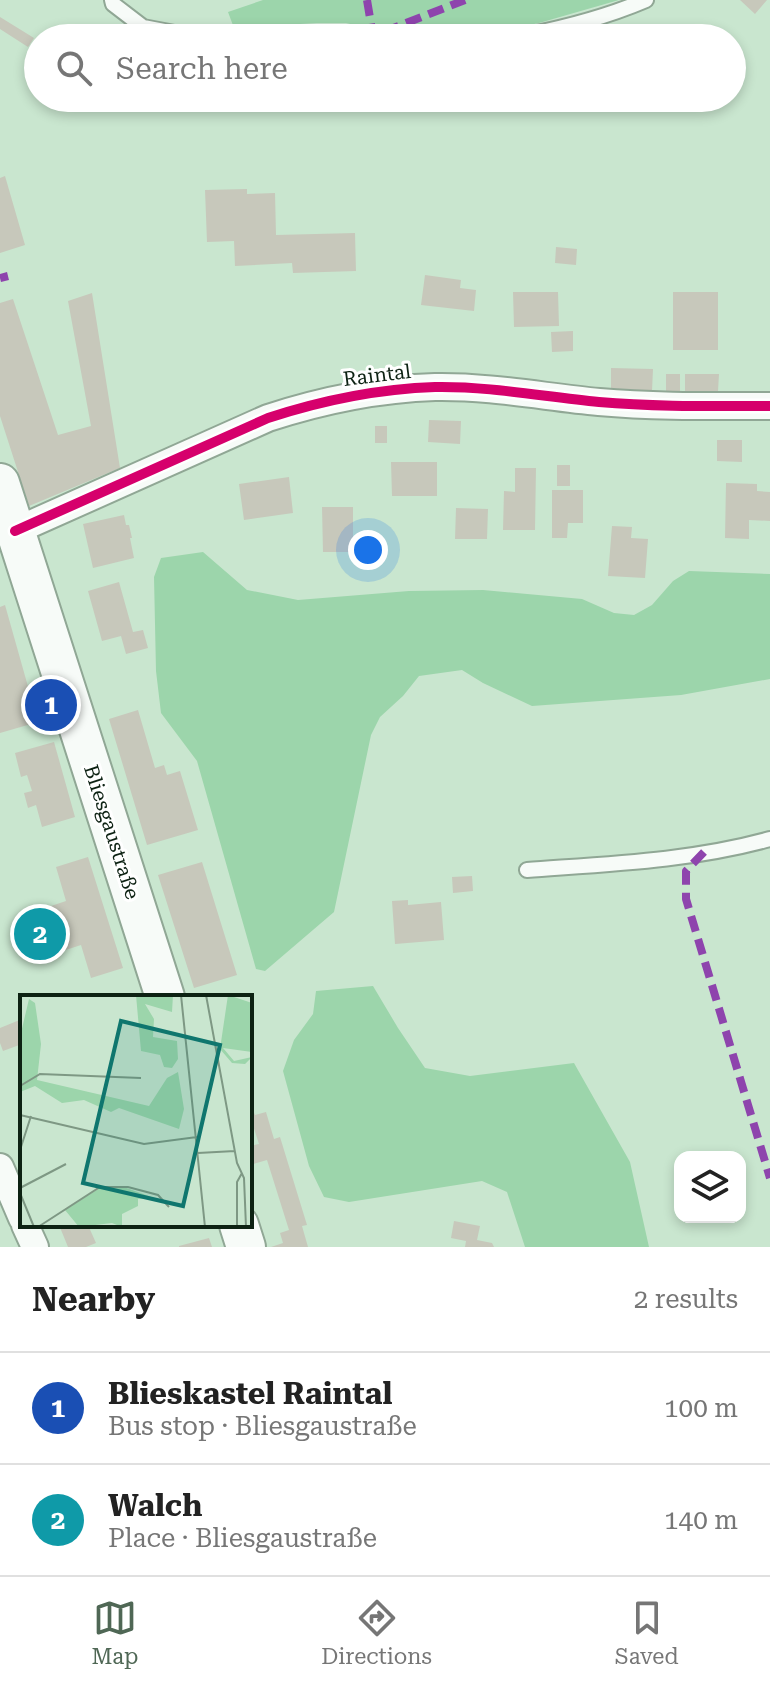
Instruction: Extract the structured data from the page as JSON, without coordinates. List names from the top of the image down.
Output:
{
  "streets": {
    "main road": ["Bliesgaustraße"],
    "street": ["Raintal"]
  },
  "crossings": [
    ["Raintal", "Bliesgaustraße"]
  ],
  "page": {
    "search": "Search here",
    "pins": ["1", "2"],
    "heading": ["Nearby", "2 results"],
    "list": [
      {
        "mark": "1",
        "name": "Blieskastel Raintal",
        "note": "Bus stop · Bliesgaustraße",
        "value": "100 m"
      },
      {
        "mark": "2",
        "name": "Walch",
        "note": "Place · Bliesgaustraße",
        "value": "140 m"
      }
    ],
    "nav": ["Map", "Directions", "Saved"]
  }
}
